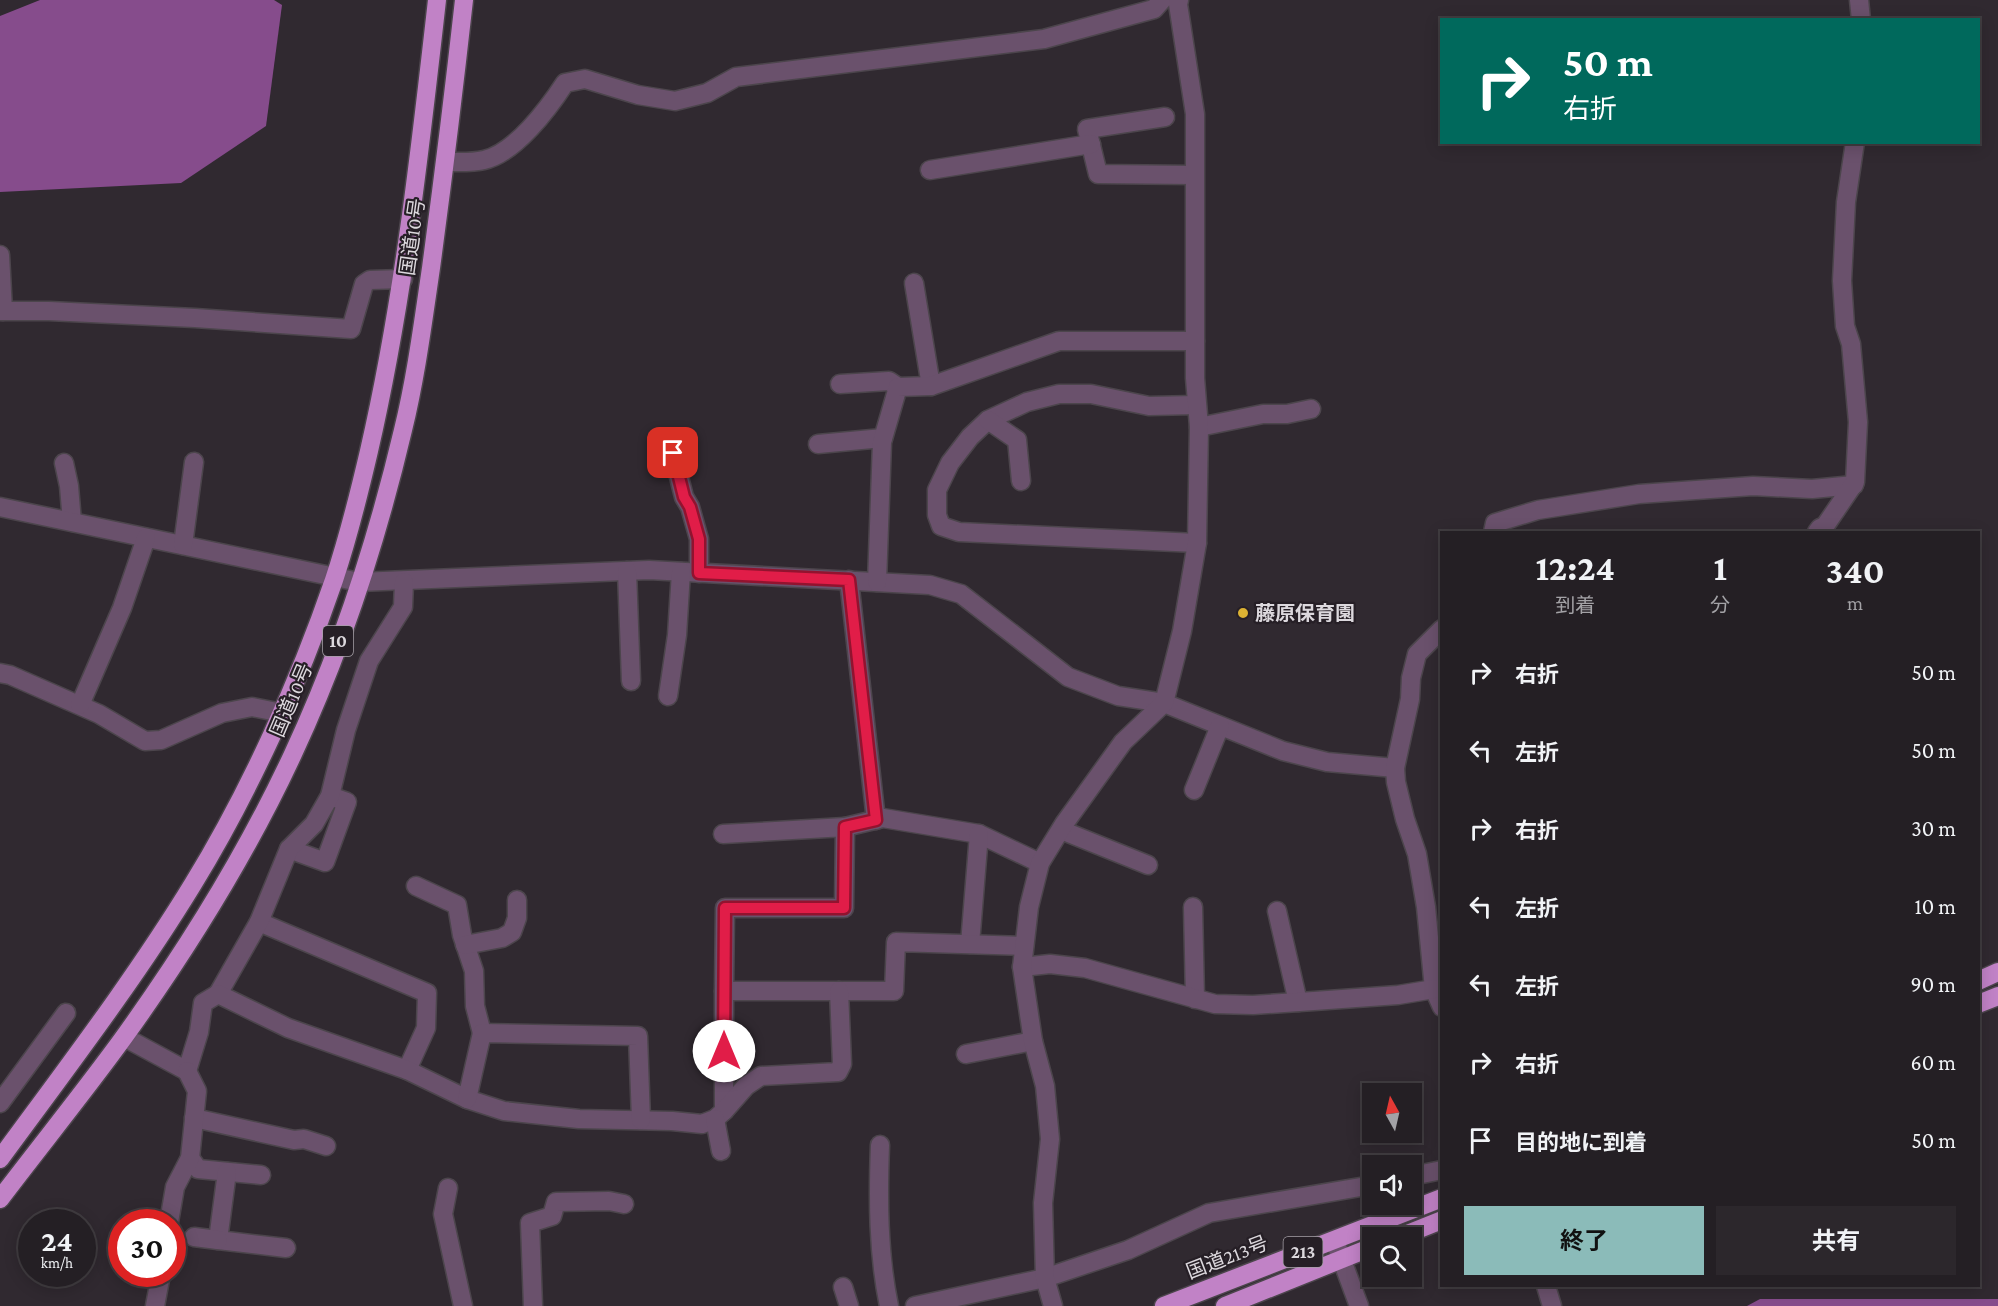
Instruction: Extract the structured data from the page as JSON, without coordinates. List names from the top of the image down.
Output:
{
  "streets": {
    "highway": [
      "国道10号",
      "10",
      "213",
      "国道213号"
    ]
  },
  "places": ["藤原保育園"],
  "north": "top",
  "page": {
    "turn": ["50 m", "右折"],
    "eta": [
      "12:24",
      "到着",
      "1",
      "分",
      "340",
      "m"
    ],
    "list": [
      {
        "name": "右折",
        "value": "50 m"
      },
      {
        "name": "左折",
        "value": "50 m"
      },
      {
        "name": "右折",
        "value": "30 m"
      },
      {
        "name": "左折",
        "value": "10 m"
      },
      {
        "name": "左折",
        "value": "90 m"
      },
      {
        "name": "右折",
        "value": "60 m"
      },
      {
        "name": "目的地に到着",
        "value": "50 m"
      }
    ],
    "buttons": ["終了", "共有"],
    "speed": "24 km/h",
    "limit": "30"
  }
}
